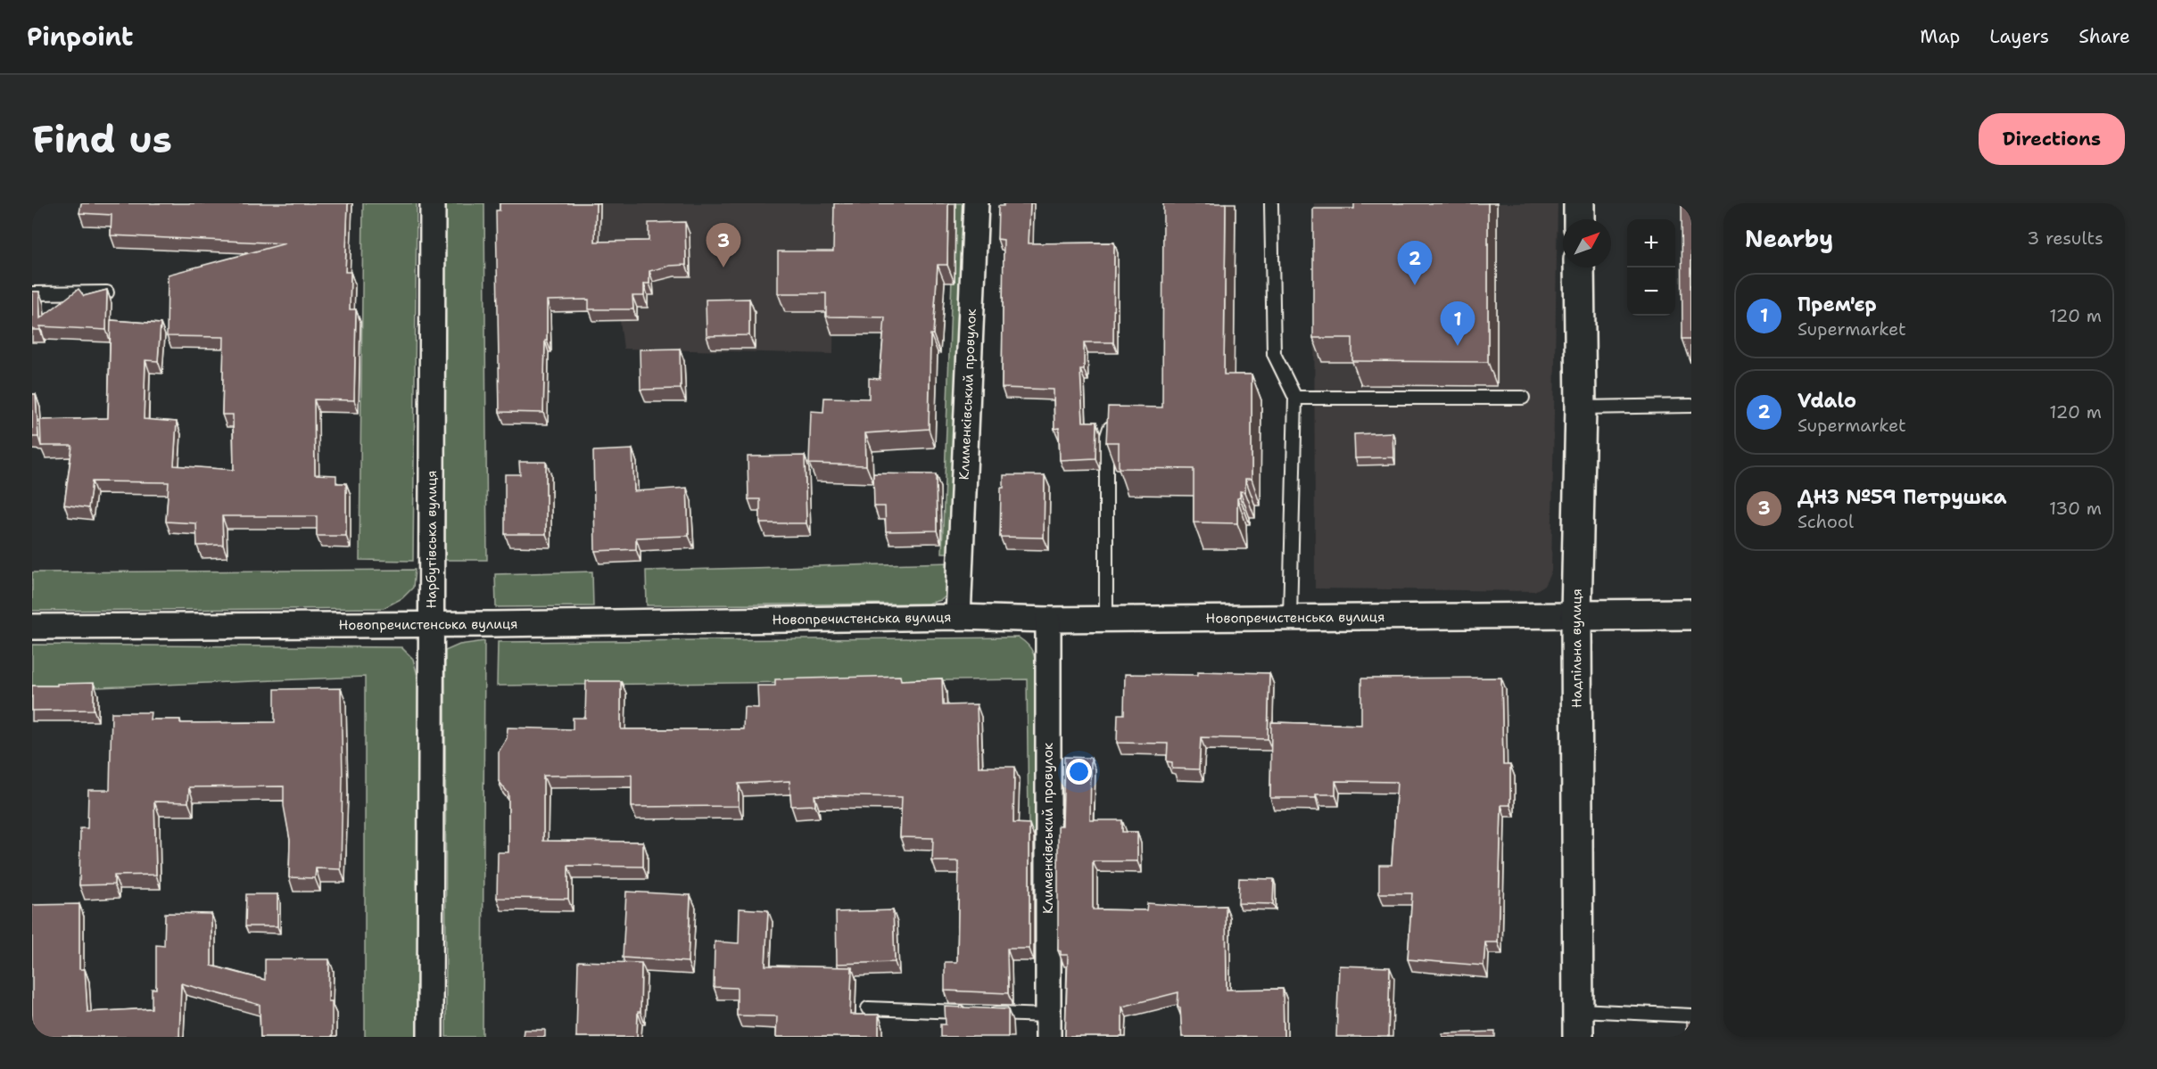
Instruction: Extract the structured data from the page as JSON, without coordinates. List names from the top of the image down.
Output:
{
  "streets": {
    "main road": ["Новопречистенська вулиця", "Надпільна вулиця"],
    "street": ["Клименківський провулок", "Нарбутівська вулиця"]
  },
  "crossings": [
    ["Клименківський провулок", "Новопречистенська вулиця"],
    ["Нарбутівська вулиця", "Новопречистенська вулиця"],
    ["Новопречистенська вулиця", "Надпільна вулиця"]
  ],
  "north": "top right",
  "page": {
    "header": "Pinpoint",
    "nav": ["Map", "Layers", "Share"],
    "buttons": "Directions",
    "title": "Find us",
    "heading": ["Nearby", "3 results"],
    "map_buttons": ["+", "−"],
    "pins": ["3", "2", "1"],
    "list": [
      {
        "mark": "1",
        "name": "Прем'єр",
        "note": "Supermarket",
        "value": "120 m"
      },
      {
        "mark": "2",
        "name": "Vdalo",
        "note": "Supermarket",
        "value": "120 m"
      },
      {
        "mark": "3",
        "name": "ДНЗ №59 Петрушка",
        "note": "School",
        "value": "130 m"
      }
    ]
  }
}
